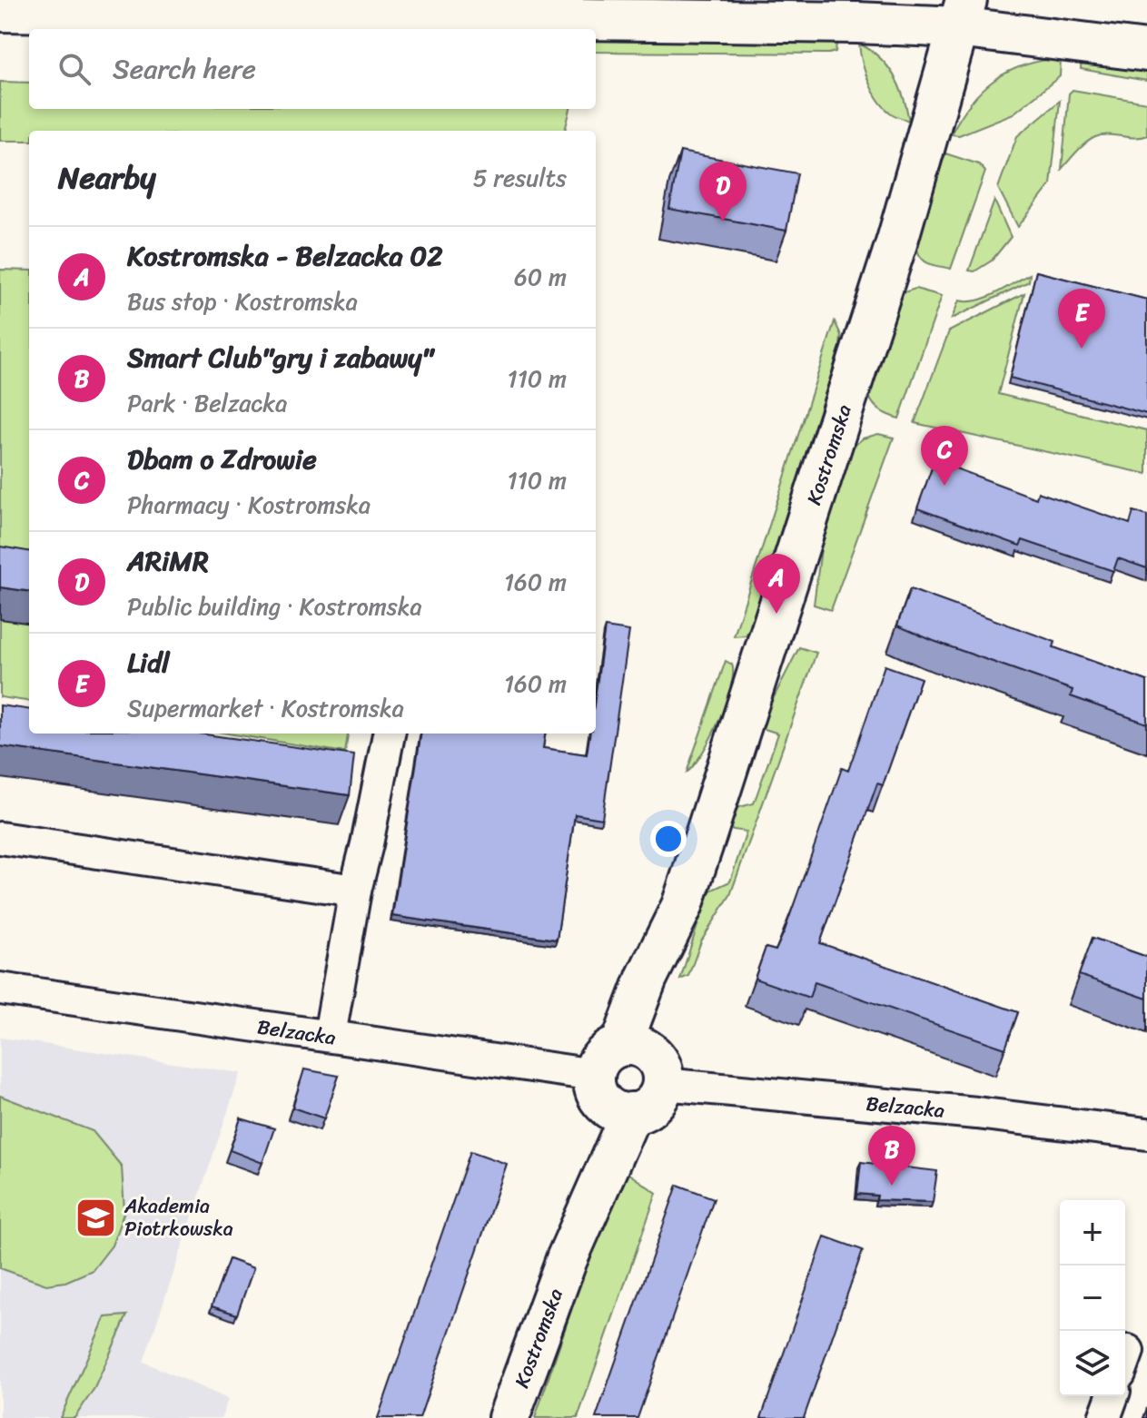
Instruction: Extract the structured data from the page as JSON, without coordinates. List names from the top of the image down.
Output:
{
  "streets": {
    "street": ["Kostromska", "Belzacka"]
  },
  "crossings": [
    ["Kostromska", "Belzacka"]
  ],
  "places": {
    "school or university": ["Akademia Piotrkowska"]
  },
  "page": {
    "search": "Search here",
    "heading": ["Nearby", "5 results"],
    "pins": [
      "D",
      "E",
      "C",
      "A",
      "B"
    ],
    "list": [
      {
        "mark": "A",
        "name": "Kostromska - Belzacka 02",
        "note": "Bus stop · Kostromska",
        "value": "60 m"
      },
      {
        "mark": "B",
        "name": "Smart Club\"gry i zabawy\"",
        "note": "Park · Belzacka",
        "value": "110 m"
      },
      {
        "mark": "C",
        "name": "Dbam o Zdrowie",
        "note": "Pharmacy · Kostromska",
        "value": "110 m"
      },
      {
        "mark": "D",
        "name": "ARiMR",
        "note": "Public building · Kostromska",
        "value": "160 m"
      },
      {
        "mark": "E",
        "name": "Lidl",
        "note": "Supermarket · Kostromska",
        "value": "160 m"
      }
    ],
    "map_buttons": ["+", "−"]
  }
}
